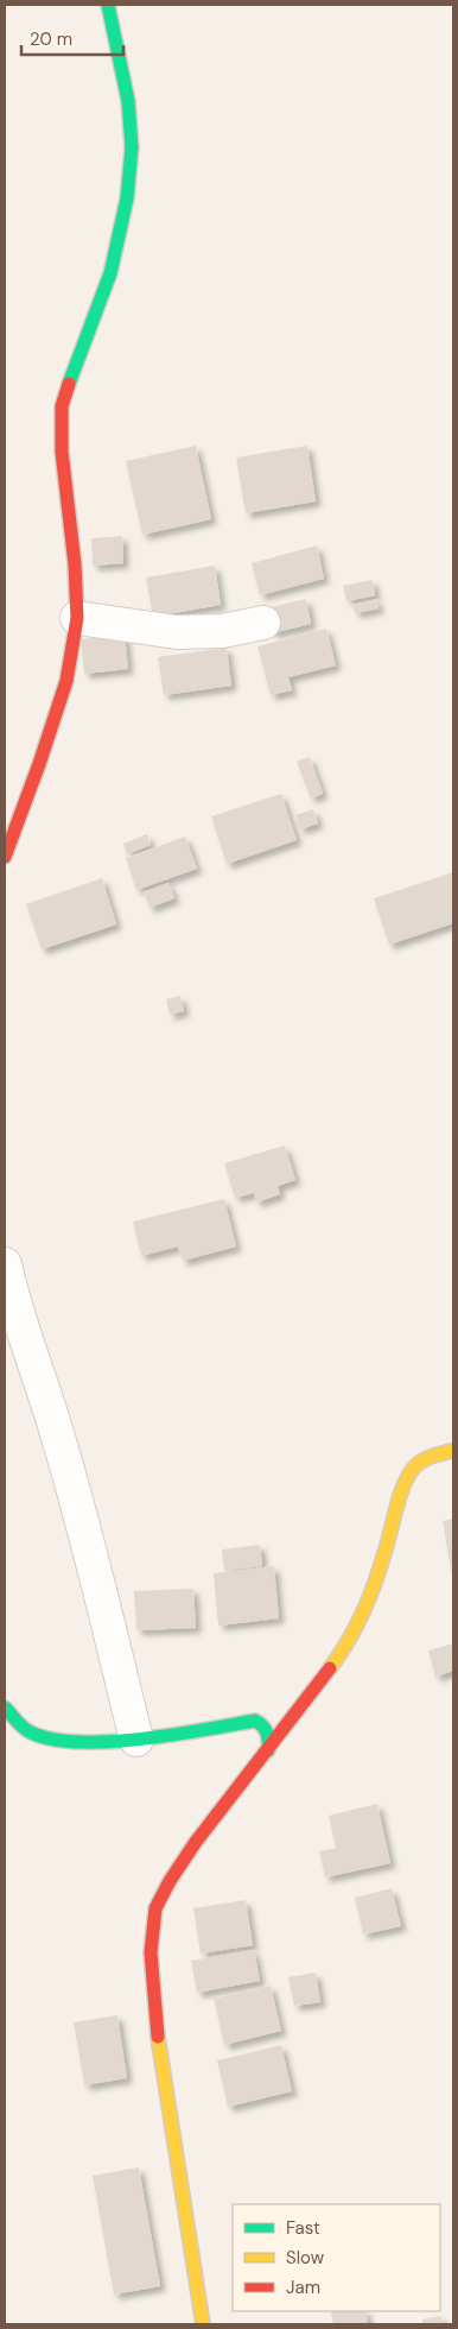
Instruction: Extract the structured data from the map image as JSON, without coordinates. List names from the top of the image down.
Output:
{
  "legend": ["Fast", "Slow", "Jam"],
  "scale_bar": "20 m"
}
